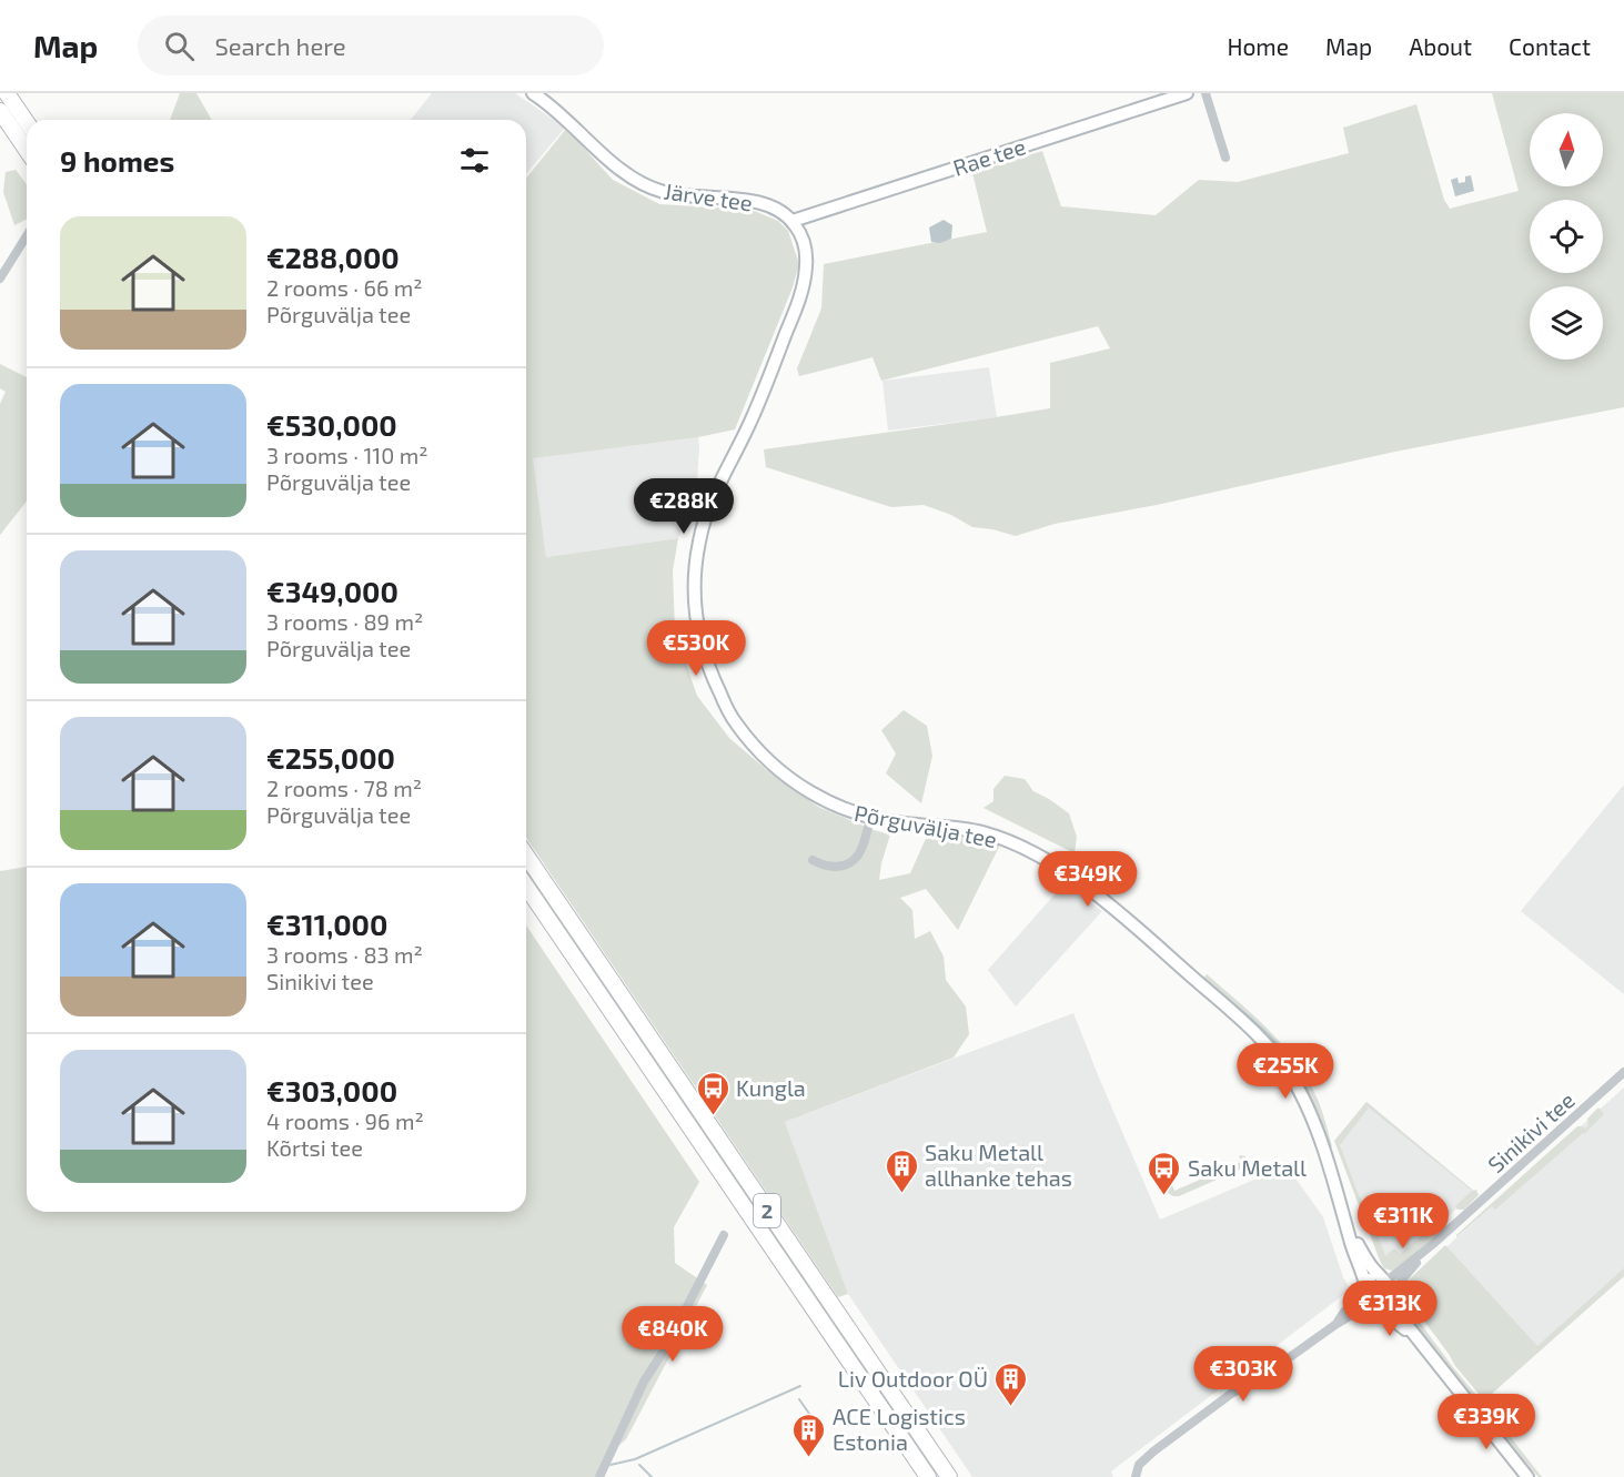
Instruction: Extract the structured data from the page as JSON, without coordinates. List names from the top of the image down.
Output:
{
  "streets": {
    "highway": ["2"],
    "street": [
      "Rae tee",
      "Järve tee",
      "Põrguvälja tee",
      "Sinikivi tee"
    ]
  },
  "crossings": [
    ["Rae tee", "Järve tee"],
    ["Rae tee", "Põrguvälja tee"],
    ["Järve tee", "Põrguvälja tee"],
    ["Põrguvälja tee", "Sinikivi tee"]
  ],
  "places": {
    "bus stop": ["Kungla", "Saku Metall"],
    "building": ["Saku Metall allhanke tehas", "Liv Outdoor OÜ", "ACE Logistics Estonia"]
  },
  "north": "top",
  "page": {
    "header": "Map",
    "search": "Search here",
    "nav": [
      "Home",
      "Map",
      "About",
      "Contact"
    ],
    "heading": "9 homes",
    "list": [
      {
        "name": "€288,000",
        "note": "2 rooms · 66 m² · Põrguvälja tee"
      },
      {
        "name": "€530,000",
        "note": "3 rooms · 110 m² · Põrguvälja tee"
      },
      {
        "name": "€349,000",
        "note": "3 rooms · 89 m² · Põrguvälja tee"
      },
      {
        "name": "€255,000",
        "note": "2 rooms · 78 m² · Põrguvälja tee"
      },
      {
        "name": "€311,000",
        "note": "3 rooms · 83 m² · Sinikivi tee"
      },
      {
        "name": "€303,000",
        "note": "4 rooms · 96 m² · Kõrtsi tee"
      }
    ],
    "price": [
      "€288K",
      "€530K",
      "€349K",
      "€255K",
      "€311K",
      "€313K",
      "€840K",
      "€303K",
      "€339K"
    ]
  }
}
